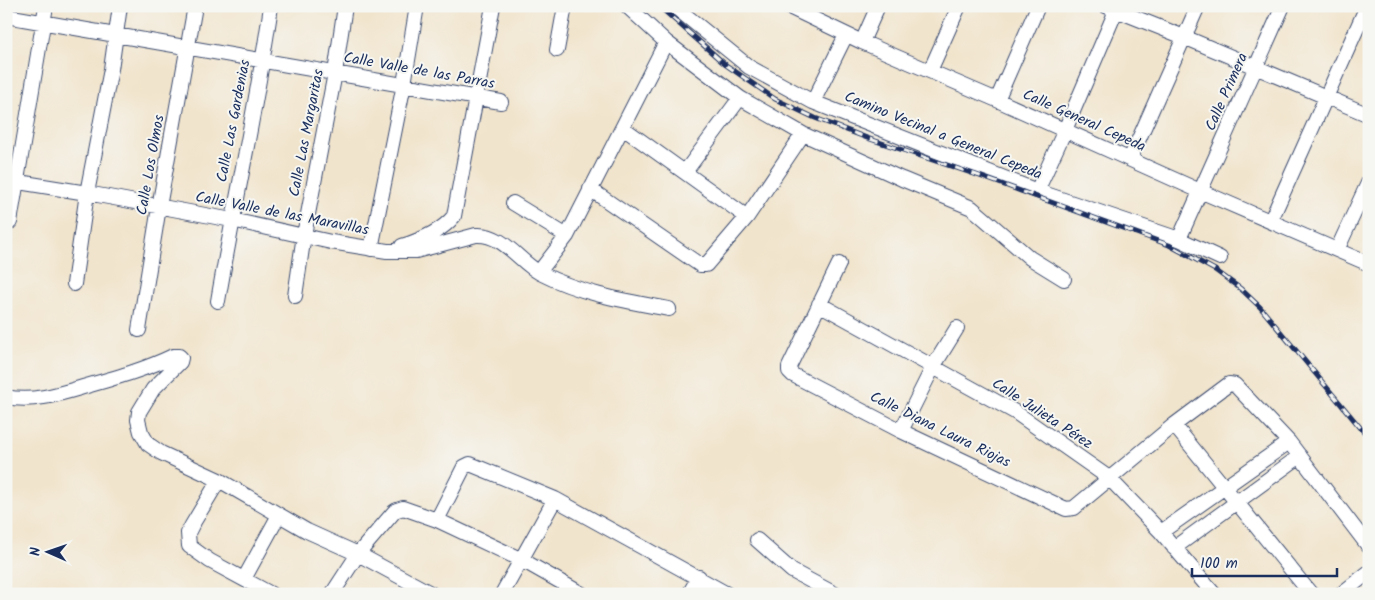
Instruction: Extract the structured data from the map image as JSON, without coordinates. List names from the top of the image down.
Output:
{
  "streets": {
    "street": [
      "Calle Valle de las Parras",
      "Calle Primera",
      "Calle Las Gardenias",
      "Calle General Cepeda",
      "Calle Las Margaritas",
      "Camino Vecinal a General Cepeda",
      "Calle Los Olmos",
      "Calle Valle de las Maravillas",
      "Calle Julieta Pérez",
      "Calle Diana Laura Riojas"
    ]
  },
  "crossings": [
    ["Calle Valle de las Parras", "Calle Las Gardenias"],
    ["Calle Valle de las Parras", "Calle Las Margaritas"],
    ["Calle Valle de las Parras", "Calle Los Olmos"],
    ["Calle Primera", "Calle General Cepeda"],
    ["Calle Primera", "Camino Vecinal a General Cepeda"],
    ["Calle Las Gardenias", "Calle Valle de las Maravillas"],
    ["Calle Las Margaritas", "Calle Valle de las Maravillas"],
    ["Calle Los Olmos", "Calle Valle de las Maravillas"],
    ["Calle Julieta Pérez", "Calle Diana Laura Riojas"]
  ],
  "scale_bar": "100 m",
  "north": "left"
}
